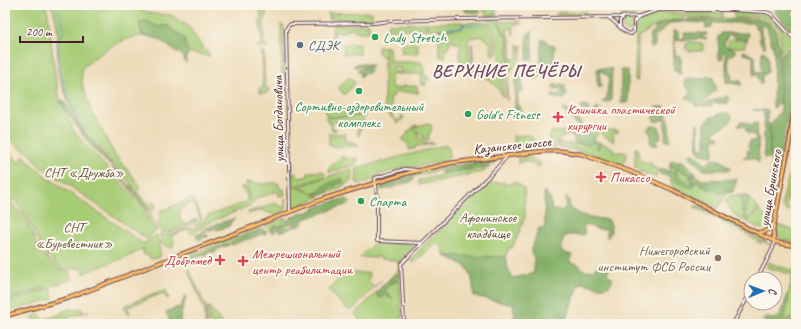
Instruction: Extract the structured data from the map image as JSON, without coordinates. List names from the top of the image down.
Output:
{
  "streets": {
    "main road": ["Казанское шоссе", "улица Бринского"],
    "street": ["улица Богдановича"]
  },
  "crossings": [
    ["улица Богдановича", "Казанское шоссе"],
    ["Казанское шоссе", "улица Бринского"]
  ],
  "districts": ["ВЕРХНИЕ ПЕЧЁРЫ"],
  "parks": ["СНТ «Дружба»", "Афонинское кладбище", "СНТ «Буревестник»"],
  "places": {
    "other": [
      "Lady Stretch",
      "СДЭК",
      "Сортивно-оздоровительный комплекс",
      "Gold's Fitness",
      "Спарта",
      "Нижегородский институт ФСБ России"
    ],
    "health": [
      "Клиника пластической хирургии",
      "Пикассо",
      "Добромед",
      "Межрешиональный центр реабилитации"
    ]
  },
  "scale_bar": "200 m",
  "north": "right"
}
